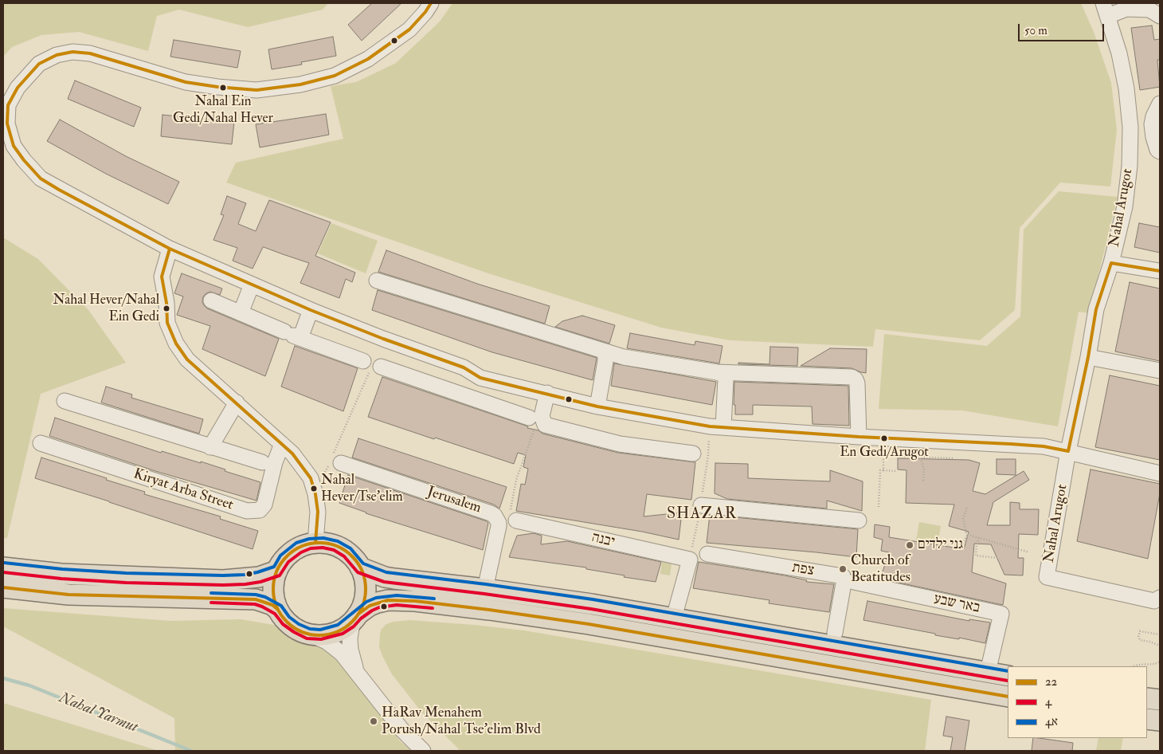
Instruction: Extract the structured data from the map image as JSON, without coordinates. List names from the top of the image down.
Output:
{
  "streets": {
    "street": [
      "Nahal Arugot",
      "Kiryat Arba Street",
      "Jerusalem",
      "יבנה",
      "צפת",
      "באר שבע"
    ]
  },
  "districts": ["SHAZAR"],
  "water": ["Nahal Yarmut"],
  "places": [
    "Nahal Ein Gedi/Nahal Hever",
    "Nahal Hever/Nahal Ein Gedi",
    "En Gedi/Arugot",
    "Nahal Hever/Tse'elim",
    "גני ילדים",
    "Church of Beatitudes",
    "HaRav Menahem Porush/Nahal Tse'elim Blvd"
  ],
  "lines": ["transit line 22", "transit line 4א", "transit line 4"],
  "legend": ["22", "4", "4א"],
  "scale_bar": "50 m"
}
